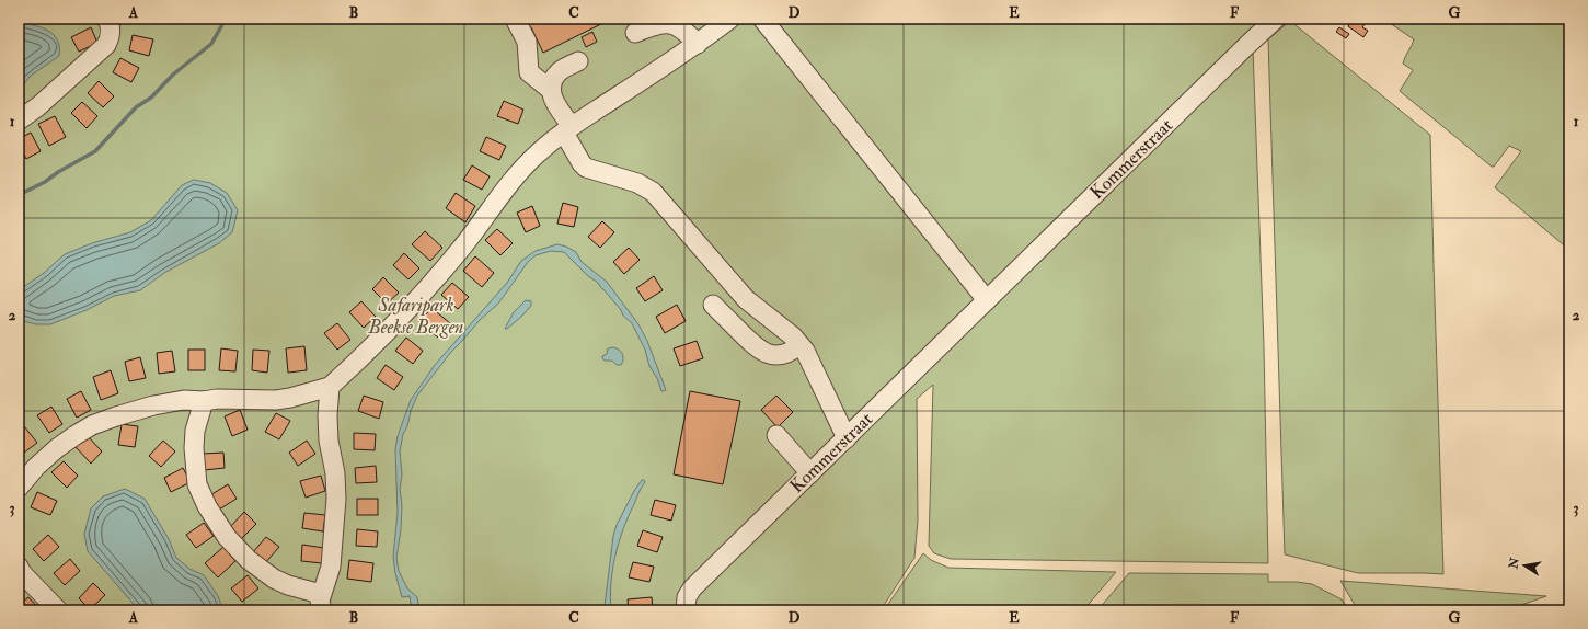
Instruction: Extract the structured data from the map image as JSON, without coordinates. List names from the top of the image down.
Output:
{
  "streets": {
    "street": ["Kommerstraat"]
  },
  "parks": ["Safaripark Beekse Bergen"],
  "north": "left",
  "grid": {
    "columns": [
      "A",
      "B",
      "C",
      "D",
      "E",
      "F",
      "G"
    ],
    "rows": ["1", "2", "3"]
  }
}
